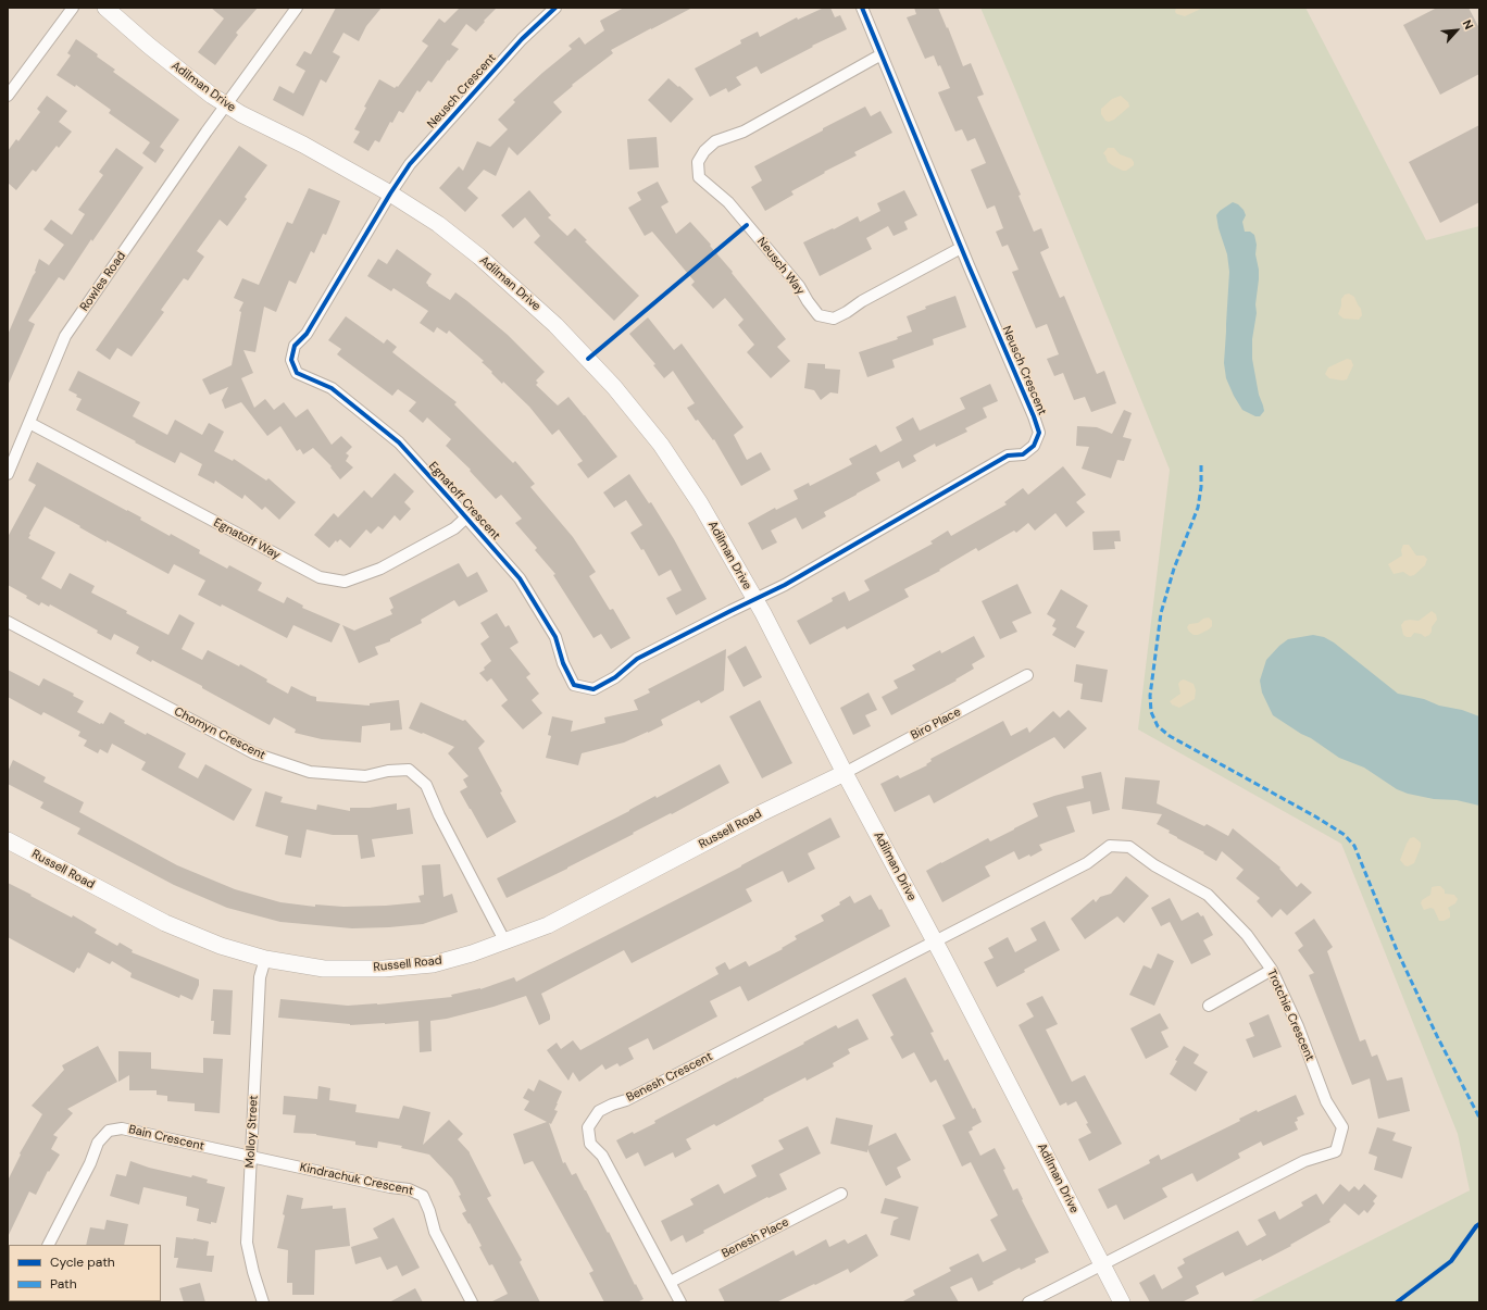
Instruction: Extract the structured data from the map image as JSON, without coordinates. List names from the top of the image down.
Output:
{
  "streets": {
    "street": [
      "Adilman Drive",
      "Neusch Crescent",
      "Neusch Way",
      "Rowles Road",
      "Egnatoff Crescent",
      "Egnatoff Way",
      "Biro Place",
      "Chomyn Crescent",
      "Russell Road",
      "Trotchie Crescent",
      "Benesh Crescent",
      "Molloy Street",
      "Bain Crescent",
      "Kindrachuk Crescent",
      "Benesh Place"
    ]
  },
  "crossings": [
    ["Adilman Drive", "Neusch Crescent"],
    ["Adilman Drive", "Rowles Road"],
    ["Adilman Drive", "Egnatoff Crescent"],
    ["Adilman Drive", "Biro Place"],
    ["Adilman Drive", "Russell Road"],
    ["Adilman Drive", "Trotchie Crescent"],
    ["Adilman Drive", "Benesh Crescent"],
    ["Neusch Crescent", "Neusch Way"],
    ["Neusch Crescent", "Egnatoff Crescent"],
    ["Rowles Road", "Egnatoff Way"],
    ["Egnatoff Crescent", "Egnatoff Way"],
    ["Biro Place", "Russell Road"],
    ["Chomyn Crescent", "Russell Road"],
    ["Russell Road", "Molloy Street"],
    ["Trotchie Crescent", "Benesh Crescent"],
    ["Benesh Crescent", "Benesh Place"],
    ["Molloy Street", "Bain Crescent"],
    ["Molloy Street", "Kindrachuk Crescent"],
    ["Bain Crescent", "Kindrachuk Crescent"]
  ],
  "legend": ["Cycle path", "Path"],
  "north": "top right"
}
